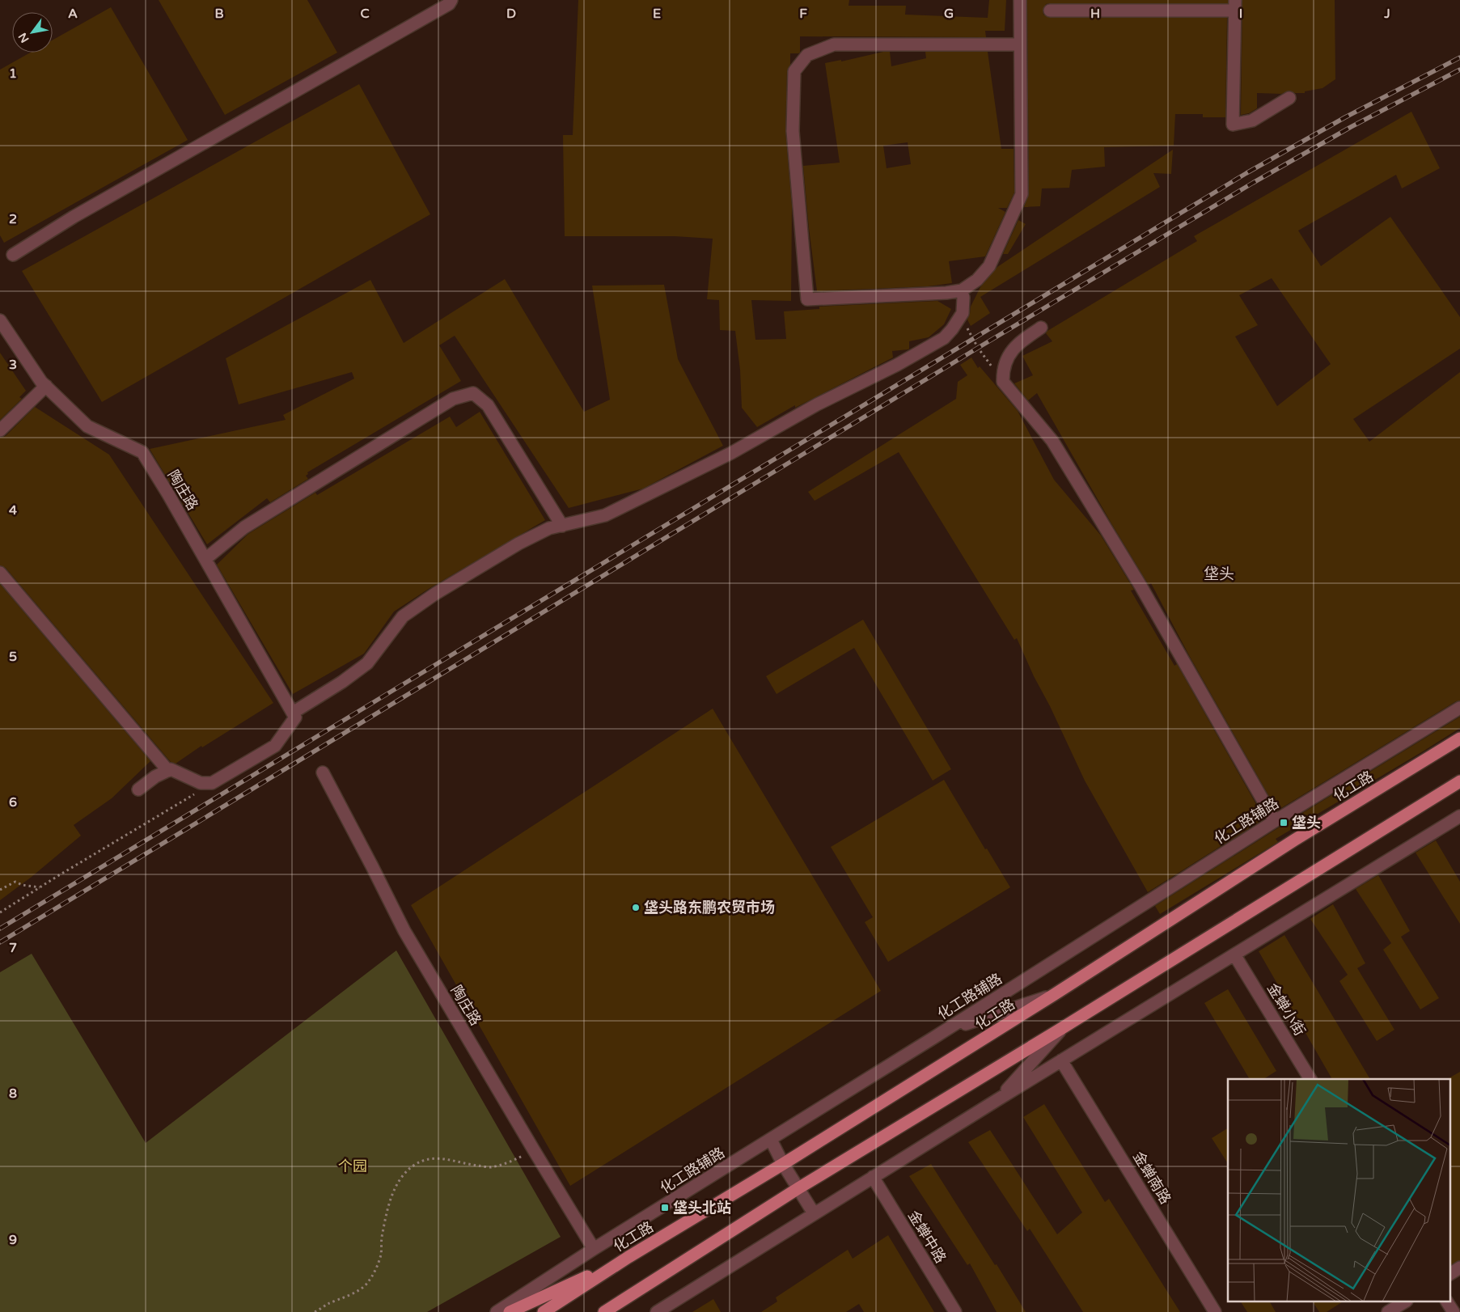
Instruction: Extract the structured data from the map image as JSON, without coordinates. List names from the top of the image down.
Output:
{
  "streets": {
    "main road": ["化工路"],
    "street": [
      "陶庄路",
      "化工路辅路",
      "金蝉小街",
      "金蝉南路",
      "金蝉中路"
    ]
  },
  "crossings": [
    ["陶庄路", "化工路辅路"]
  ],
  "districts": ["垡头"],
  "parks": ["个园"],
  "places": {
    "transit": ["垡头", "垡头北站"],
    "other": ["垡头路东鹏农贸市场"]
  },
  "north": "bottom left",
  "grid": {
    "columns": [
      "A",
      "B",
      "C",
      "D",
      "E",
      "F",
      "G",
      "H",
      "I",
      "J"
    ],
    "rows": [
      "1",
      "2",
      "3",
      "4",
      "5",
      "6",
      "7",
      "8",
      "9"
    ]
  }
}
